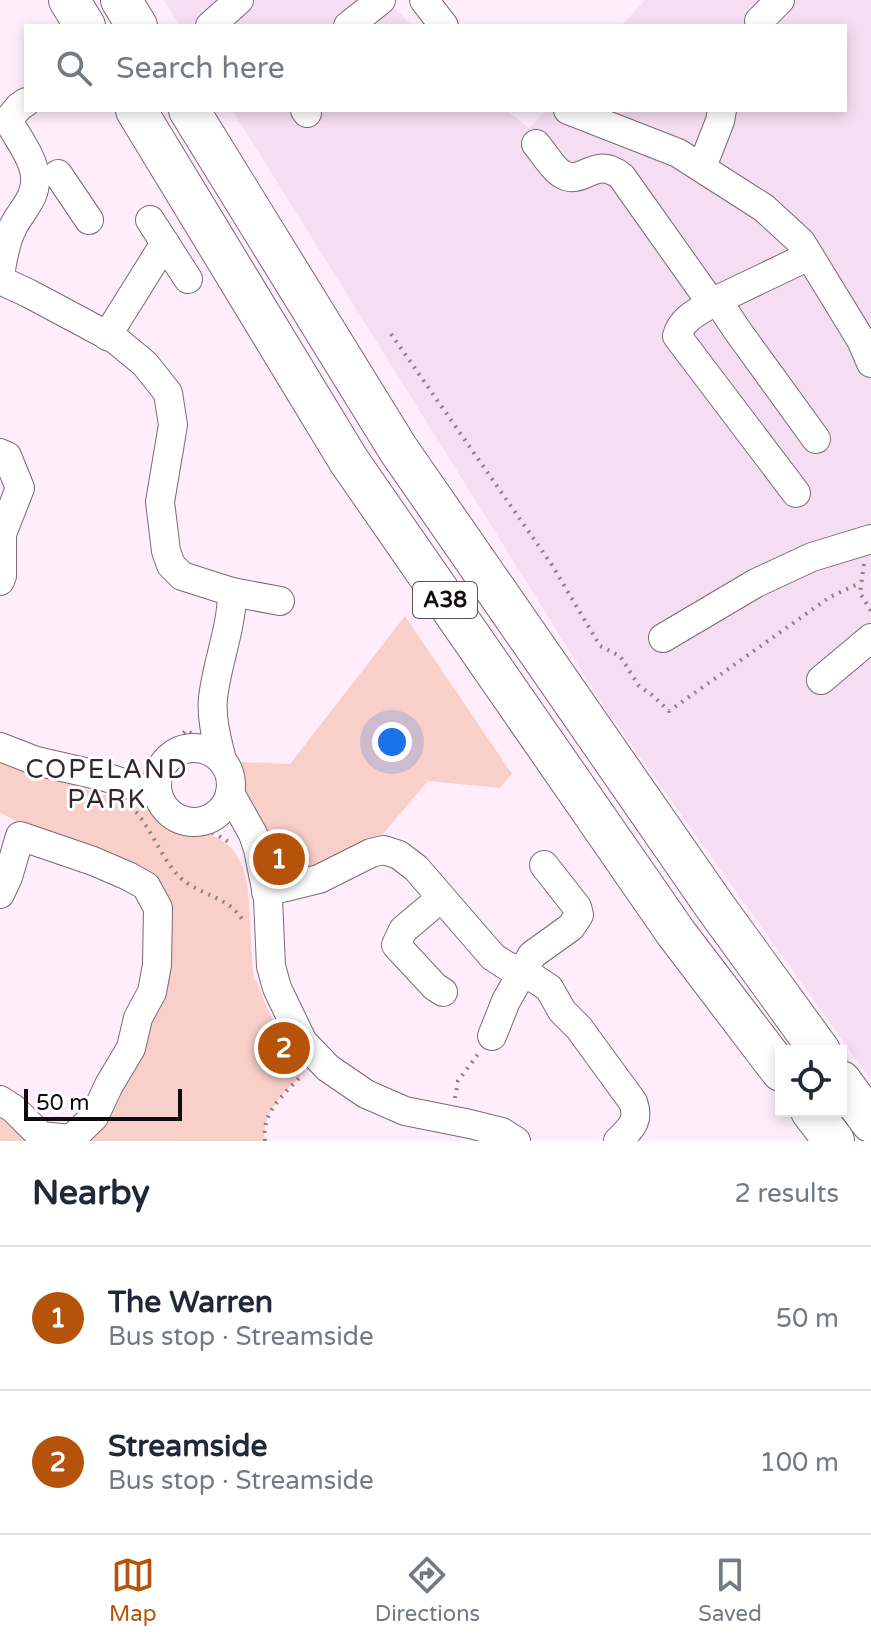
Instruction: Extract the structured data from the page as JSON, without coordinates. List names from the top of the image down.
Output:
{
  "streets": {
    "highway": ["A38"]
  },
  "districts": ["COPELAND PARK"],
  "scale_bar": "50 m",
  "page": {
    "search": "Search here",
    "pins": ["1", "2"],
    "scale": "50 m",
    "heading": ["Nearby", "2 results"],
    "list": [
      {
        "mark": "1",
        "name": "The Warren",
        "note": "Bus stop · Streamside",
        "value": "50 m"
      },
      {
        "mark": "2",
        "name": "Streamside",
        "note": "Bus stop · Streamside",
        "value": "100 m"
      }
    ],
    "nav": ["Map", "Directions", "Saved"]
  }
}
